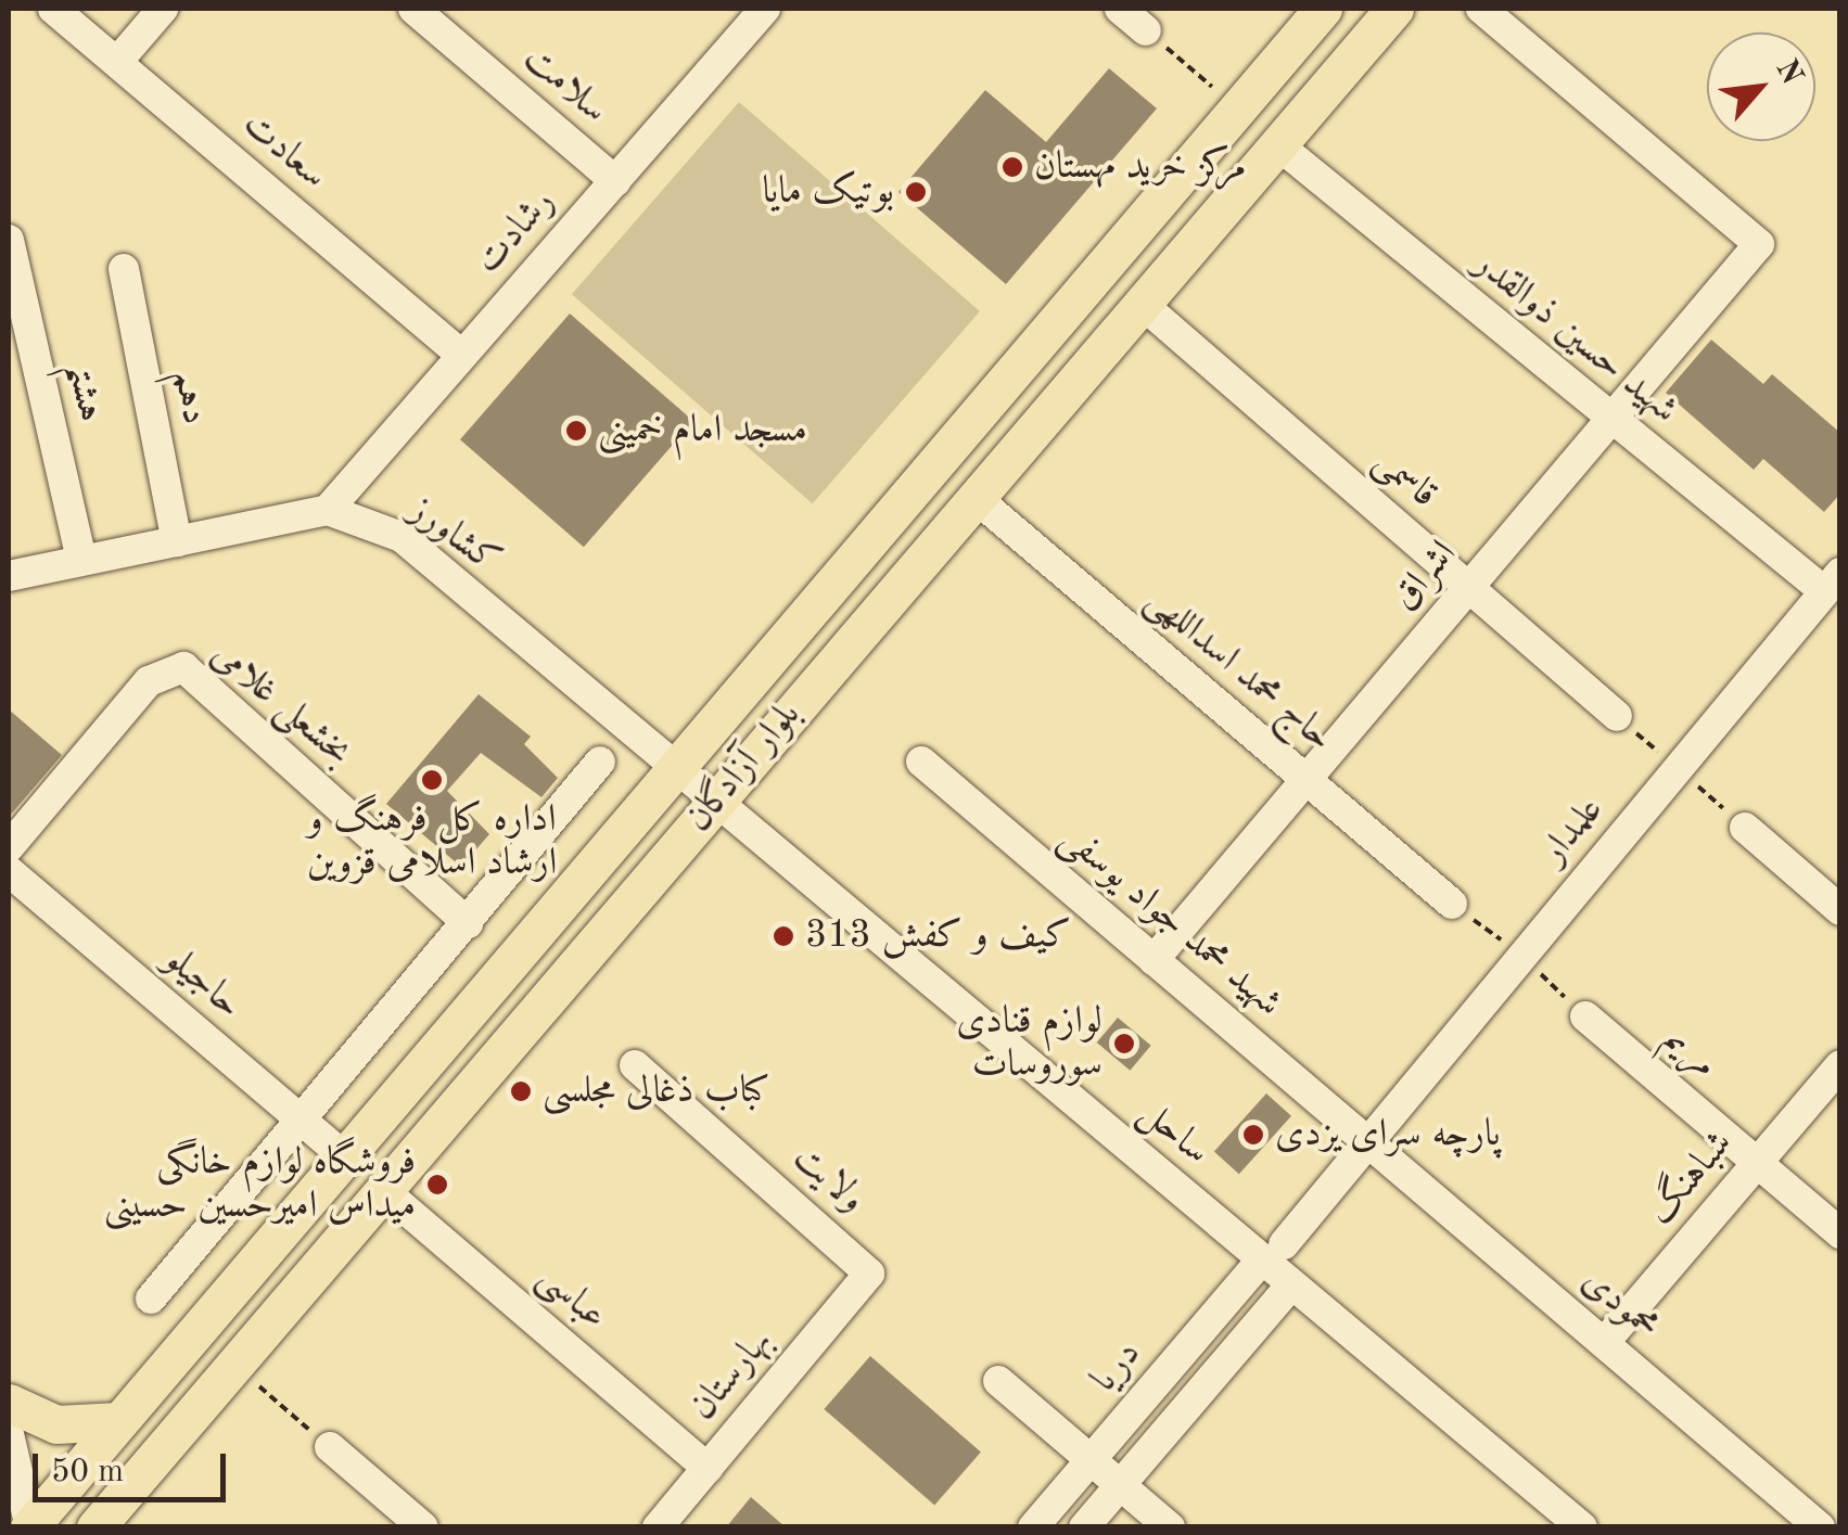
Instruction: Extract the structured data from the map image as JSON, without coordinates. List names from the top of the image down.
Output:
{
  "streets": {
    "main road": ["بلوار آزادگان"],
    "street": [
      "سلامت",
      "سعادت",
      "رشادت",
      "شهید حسین ذوالقدر",
      "هشتم",
      "دهم",
      "قاسمی",
      "کشاورز",
      "اشراق",
      "حاج محمد اسداللهی",
      "بخشعلی غلامی",
      "علمدار",
      "شهید محمد جواد یوسفی",
      "حاجیلو",
      "مریم",
      "ساحل",
      "شباهنگ",
      "ولایت",
      "عباسی",
      "محمودی",
      "دریا",
      "بهارستان"
    ]
  },
  "crossings": [
    ["سلامت", "رشادت"],
    ["سعادت", "رشادت"],
    ["رشادت", "کشاورز"],
    ["شهید حسین ذوالقدر", "اشراق"],
    ["شهید حسین ذوالقدر", "بلوار آزادگان"],
    ["شهید حسین ذوالقدر", "علمدار"],
    ["قاسمی", "اشراق"],
    ["قاسمی", "بلوار آزادگان"],
    ["کشاورز", "بلوار آزادگان"],
    ["کشاورز", "ساحل"],
    ["اشراق", "حاج محمد اسداللهی"],
    ["اشراق", "شهید محمد جواد یوسفی"],
    ["حاج محمد اسداللهی", "بلوار آزادگان"],
    ["بلوار آزادگان", "حاجیلو"],
    ["بلوار آزادگان", "ساحل"],
    ["بلوار آزادگان", "عباسی"],
    ["علمدار", "شهید محمد جواد یوسفی"],
    ["علمدار", "ساحل"],
    ["علمدار", "محمودی"],
    ["علمدار", "دریا"],
    ["شهید محمد جواد یوسفی", "محمودی"],
    ["مریم", "شباهنگ"],
    ["ساحل", "دریا"],
    ["شباهنگ", "محمودی"],
    ["ولایت", "بهارستان"],
    ["عباسی", "بهارستان"]
  ],
  "places": [
    "مرکز خرید مهستان",
    "بوتیک مایا",
    "مسجد امام خمینی",
    "اداره کل فرهنگ و ارشاد اسلامی قزوین",
    "کیف و کفش 313",
    "لوازم قنادی سوروسات",
    "کباب ذغالی مجلسی",
    "پارچه سرای یزدی",
    "فروشگاه لوازم خانگی میداس امیرحسین حسینی"
  ],
  "scale_bar": "50 m",
  "north": "top right"
}
